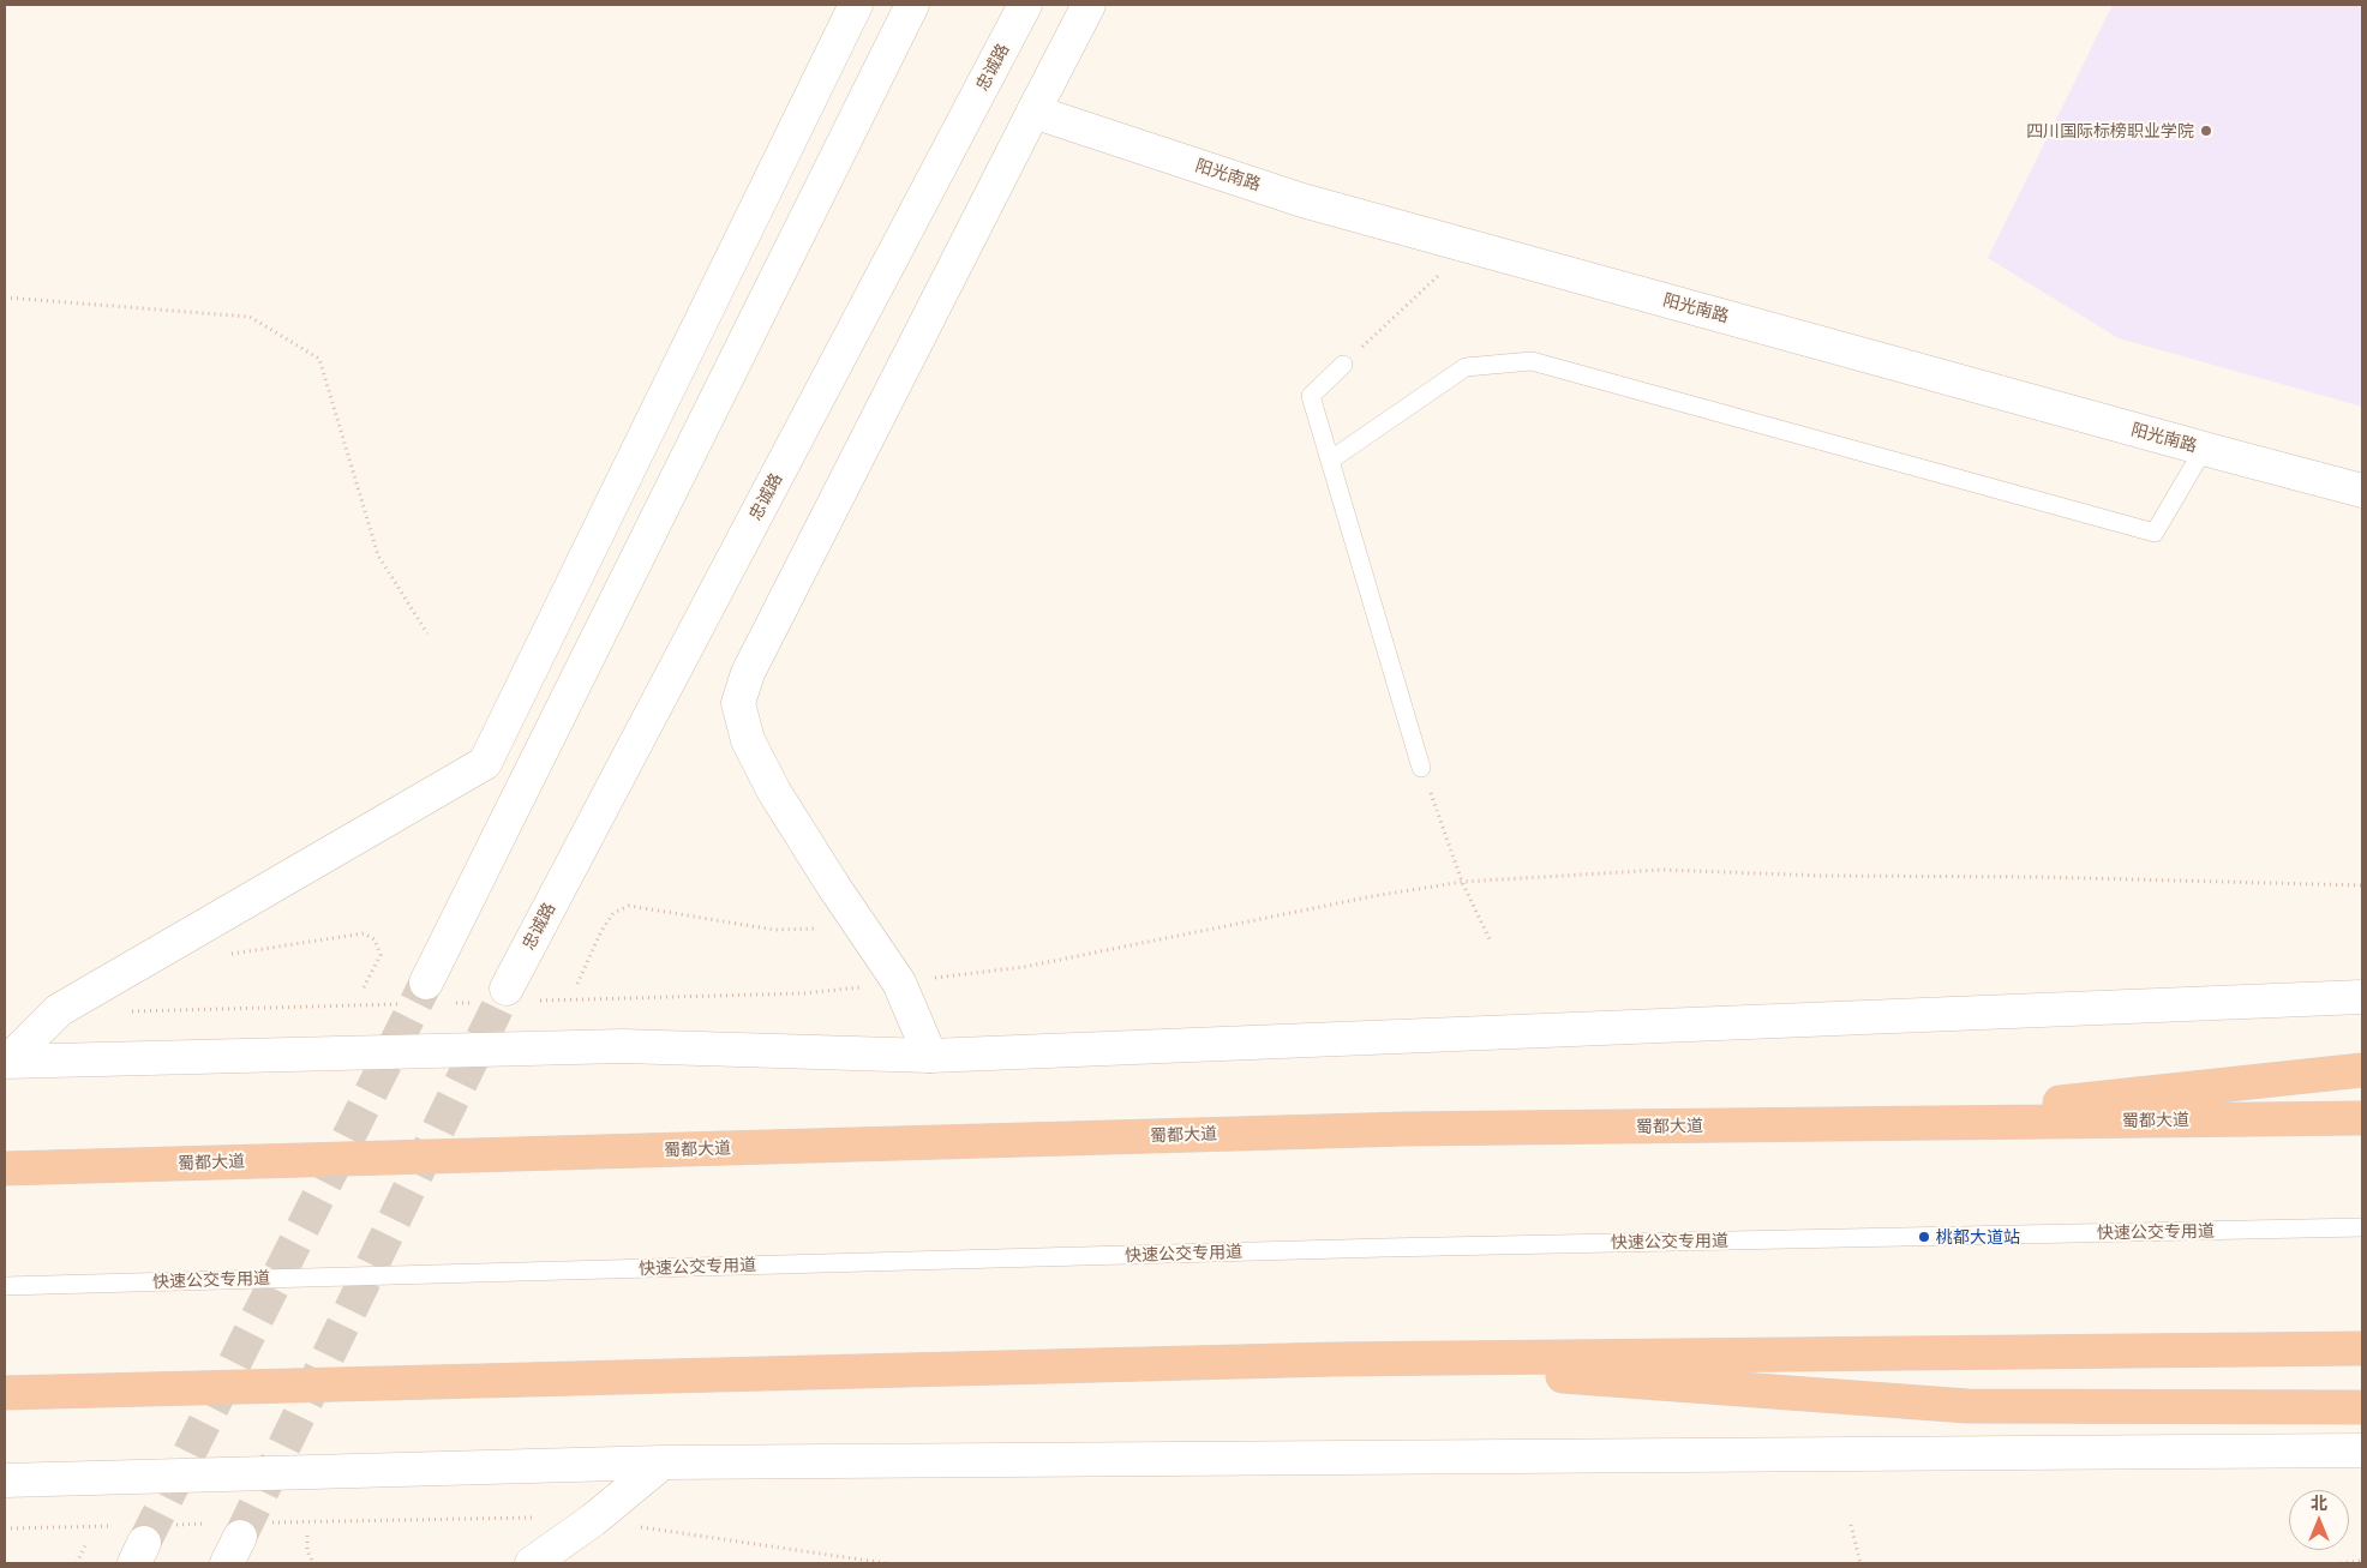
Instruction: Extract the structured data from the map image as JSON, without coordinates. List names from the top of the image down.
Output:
{
  "streets": {
    "highway": ["蜀都大道"],
    "main road": ["忠诚路", "阳光南路"],
    "lane": ["快速公交专用道"]
  },
  "places": ["四川国际标榜职业学院", "桃都大道站"],
  "north": "top"
}
